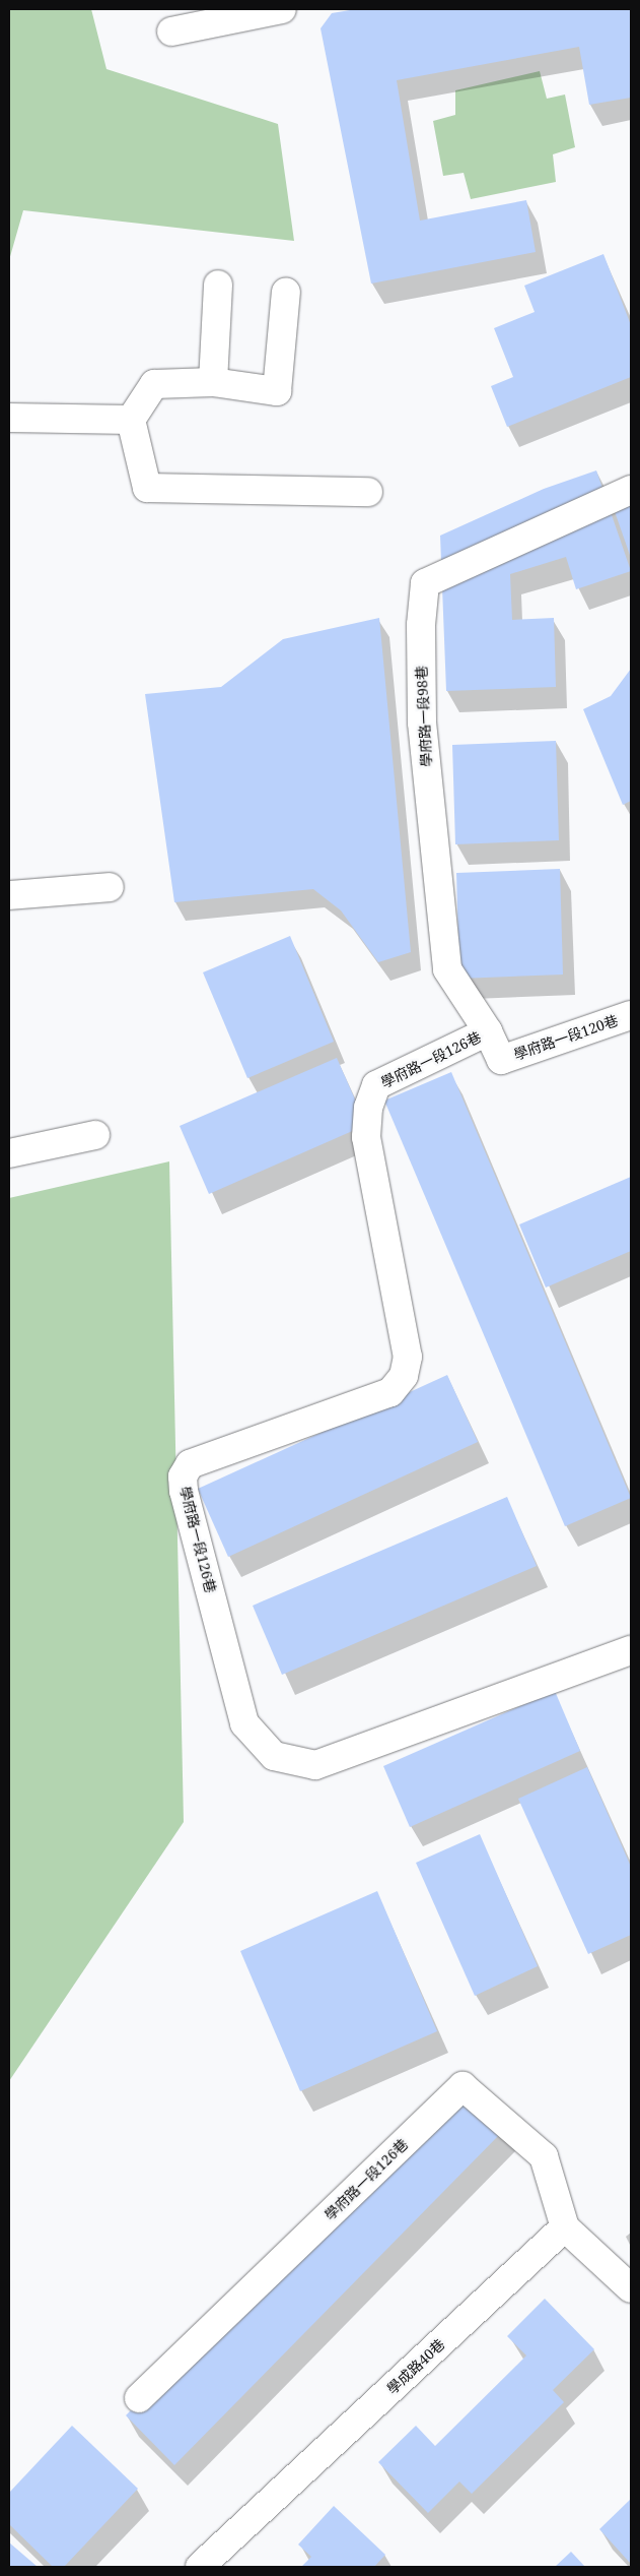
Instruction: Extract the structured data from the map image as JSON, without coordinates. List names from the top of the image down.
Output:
{
  "streets": {
    "street": [
      "學府路一段98巷",
      "學府路一段120巷",
      "學府路一段126巷",
      "學成路40巷"
    ]
  },
  "crossings": [
    ["學府路一段98巷", "學府路一段120巷"],
    ["學府路一段98巷", "學府路一段126巷"],
    ["學府路一段126巷", "學成路40巷"]
  ]
}
